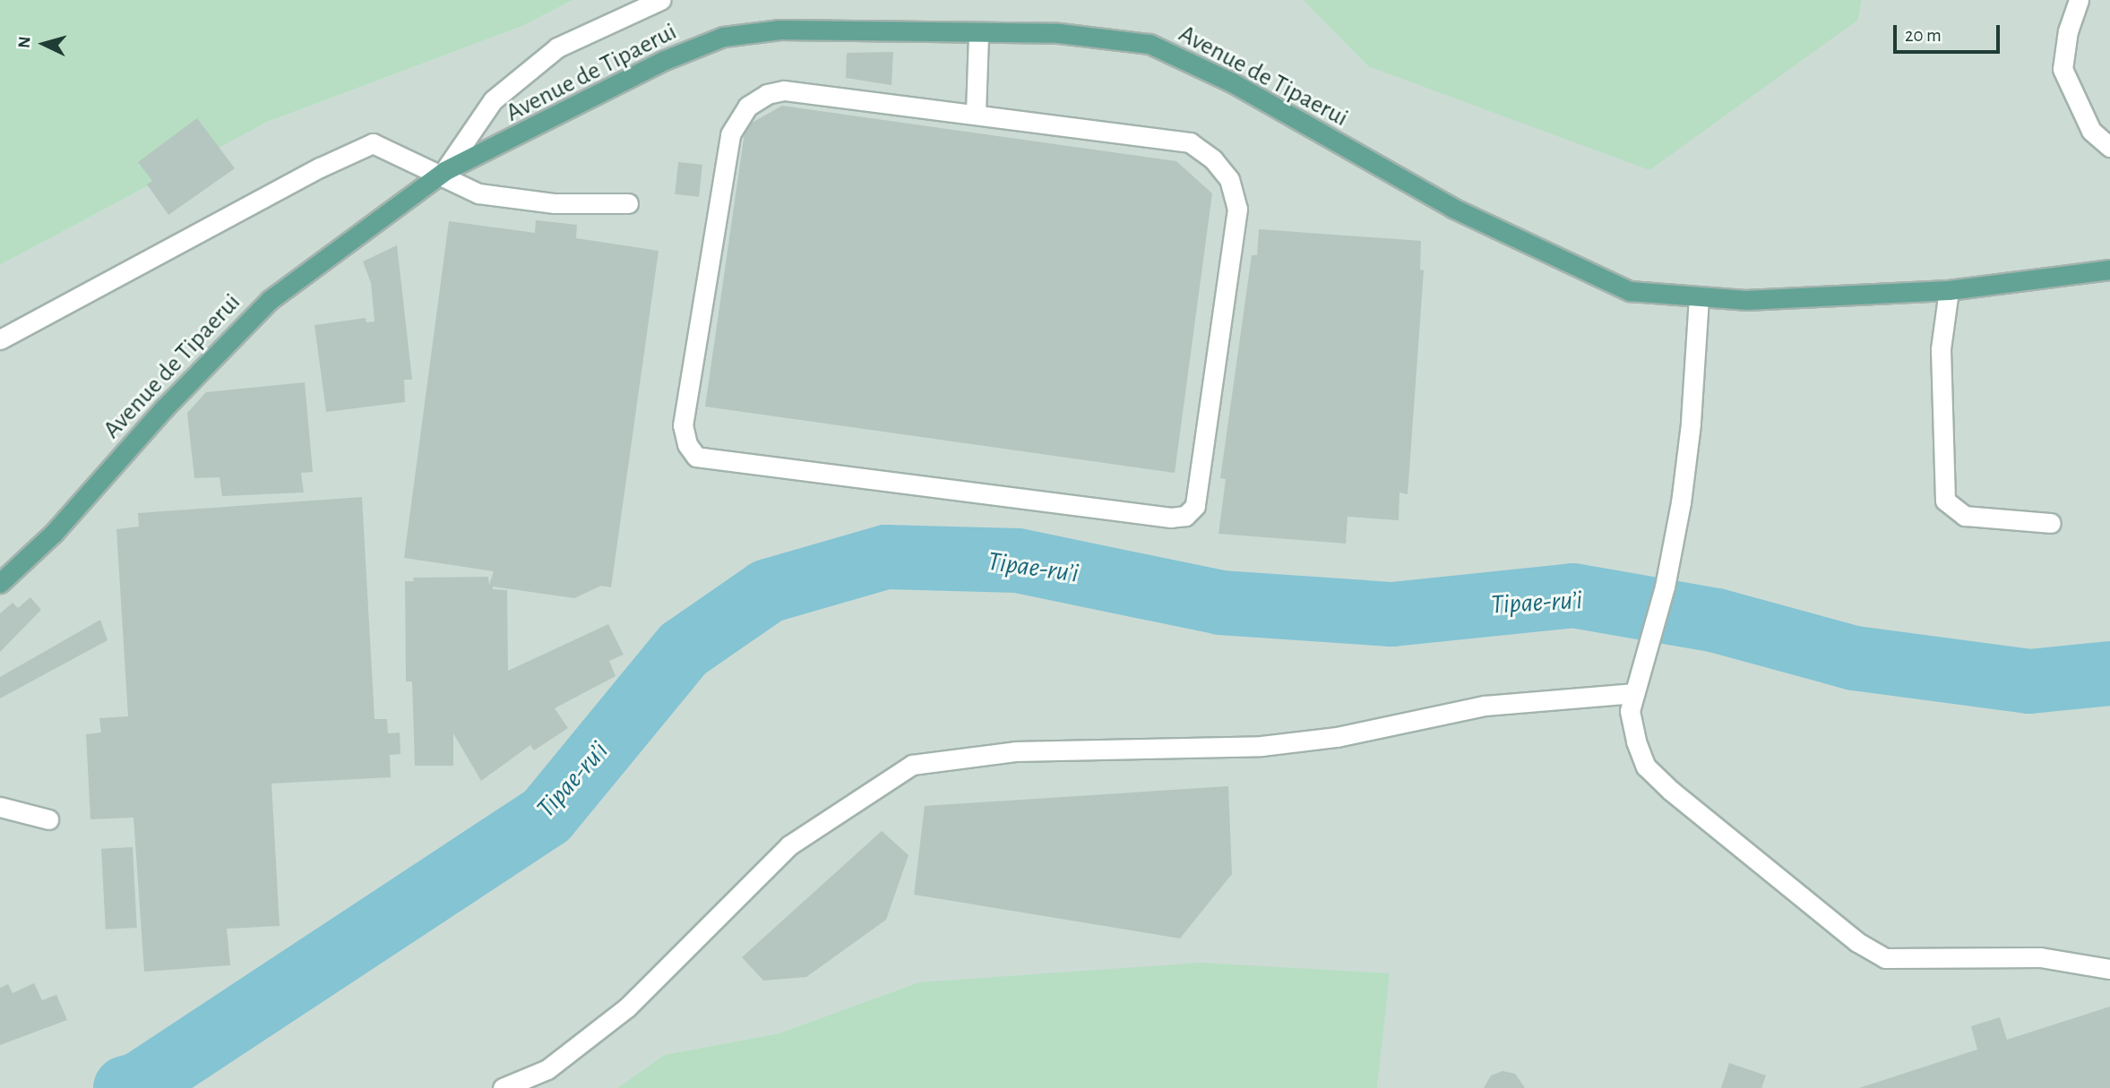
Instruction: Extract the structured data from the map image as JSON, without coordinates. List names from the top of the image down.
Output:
{
  "streets": {
    "main road": ["Avenue de Tipaerui"]
  },
  "water": ["Tipae-ru’i"],
  "scale_bar": "20 m",
  "north": "left"
}
